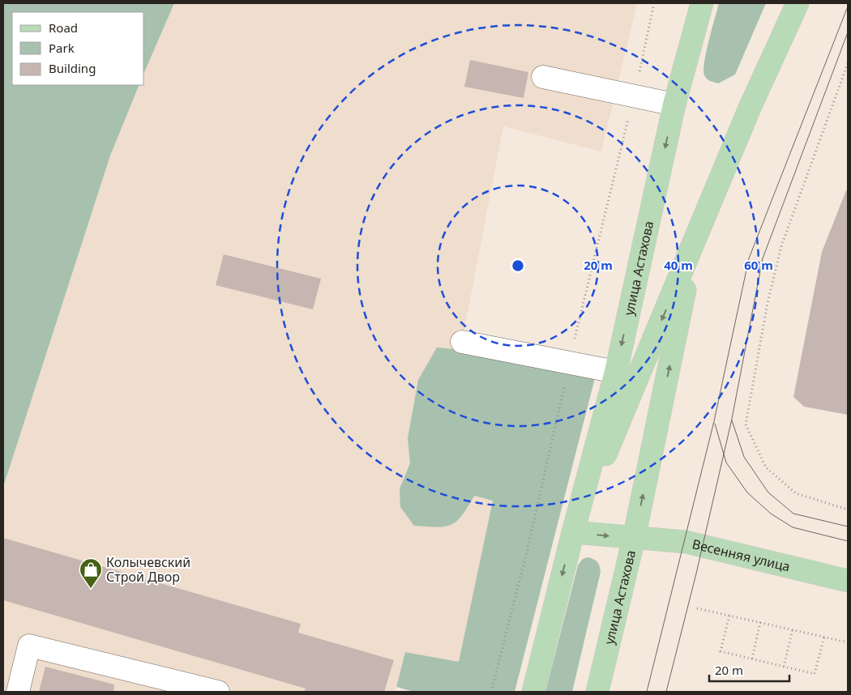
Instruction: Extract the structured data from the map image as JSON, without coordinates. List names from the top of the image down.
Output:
{
  "streets": {
    "main road": ["улица Астахова", "Весенняя улица"]
  },
  "crossings": [
    ["улица Астахова", "Весенняя улица"]
  ],
  "places": {
    "shop": ["Колычевский Строй Двор"]
  },
  "legend": ["Road", "Park", "Building"],
  "scale_bar": "20 m",
  "rings": ["20 m", "40 m", "60 m"]
}
